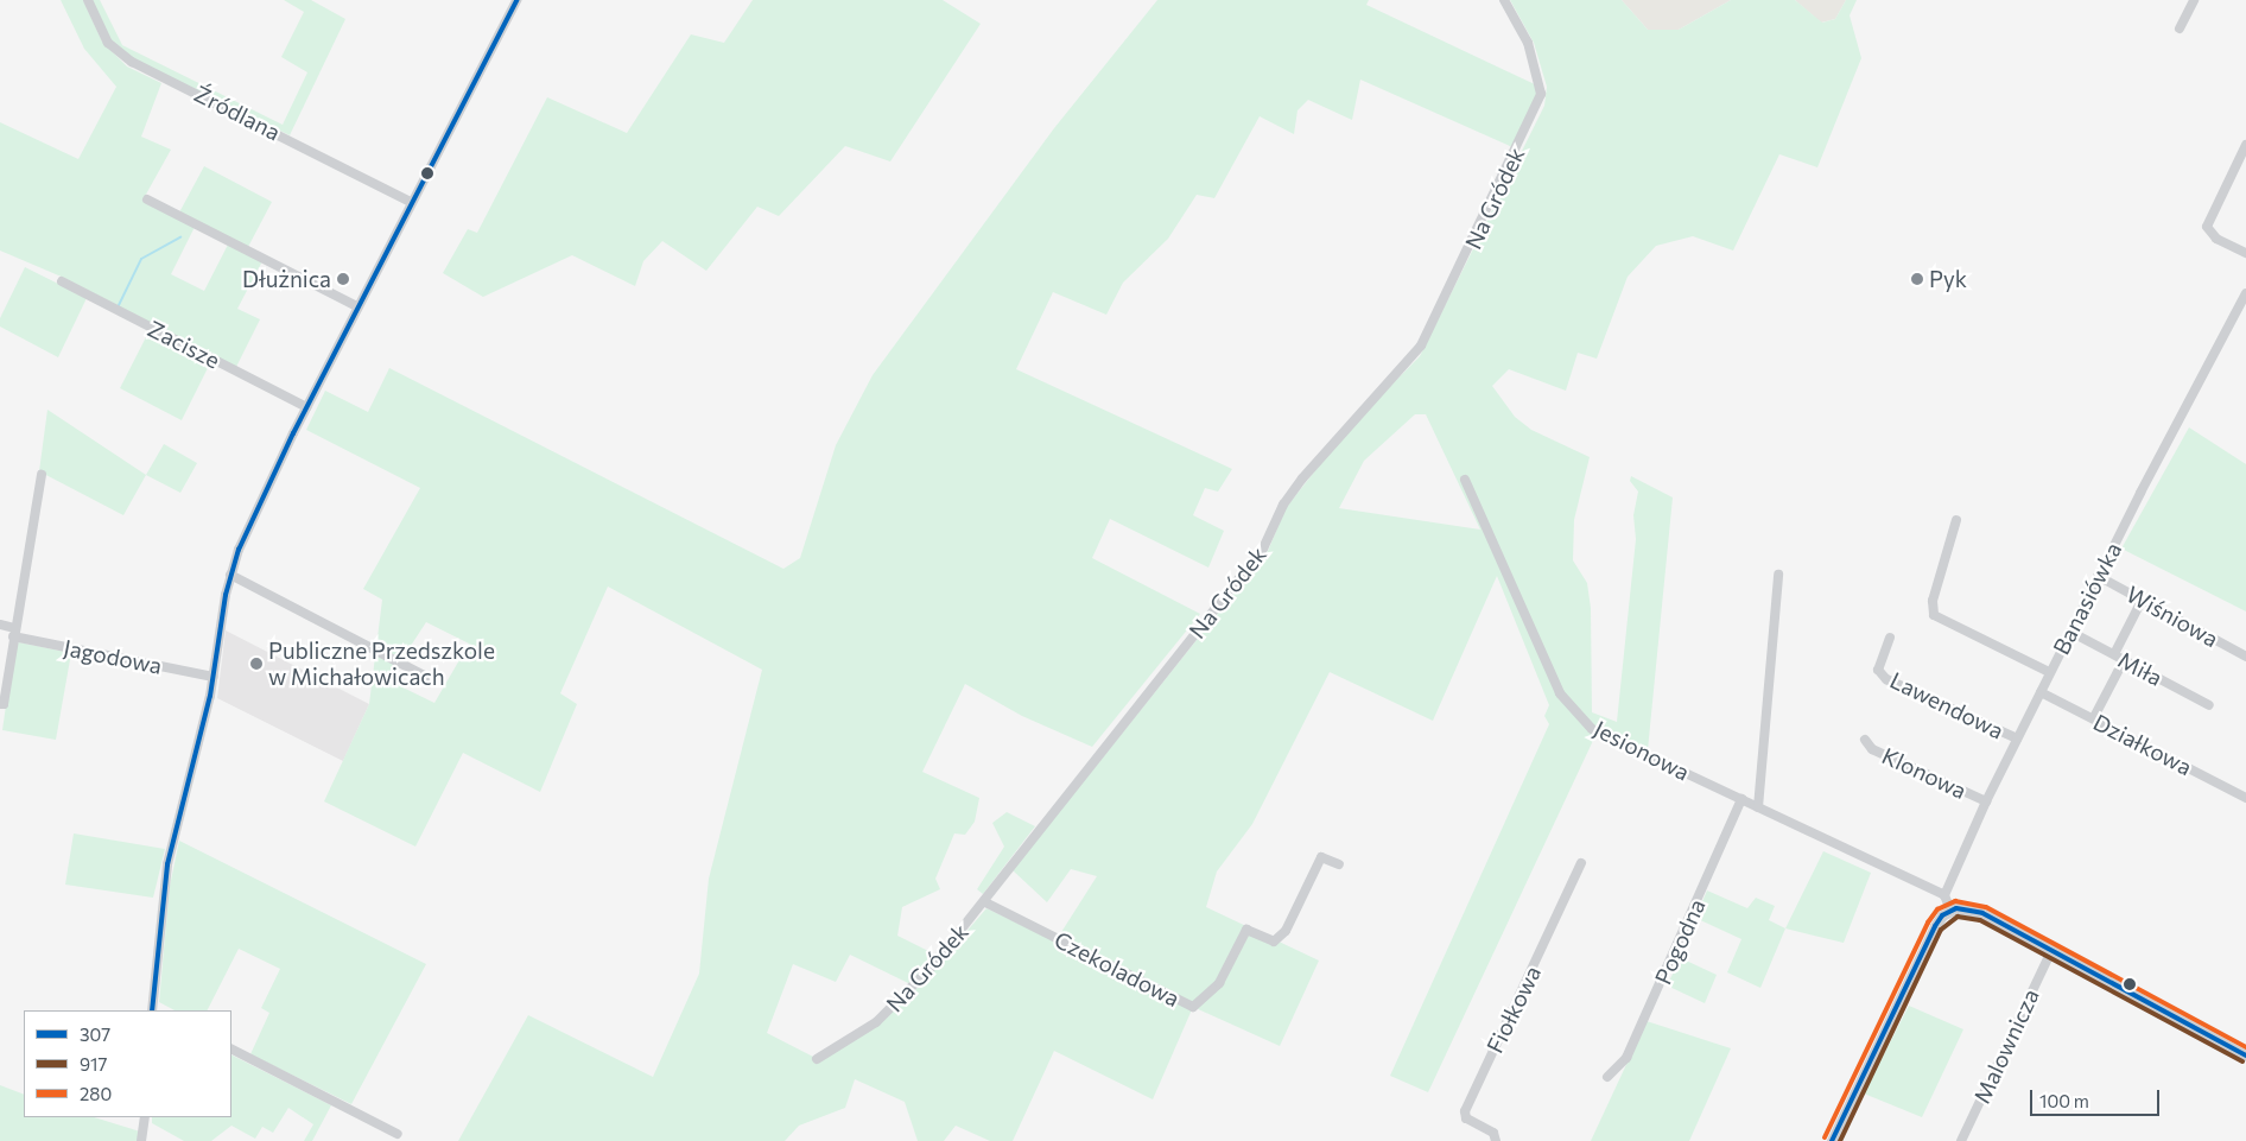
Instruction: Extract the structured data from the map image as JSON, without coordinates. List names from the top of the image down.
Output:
{
  "streets": {
    "street": [
      "Źródlana",
      "Na Gródek",
      "Zacisze",
      "Banasiówka",
      "Wiśniowa",
      "Jagodowa",
      "Miła",
      "Lawendowa",
      "Działkowa",
      "Jesionowa",
      "Klonowa",
      "Pogodna",
      "Czekoladowa",
      "Fiołkowa",
      "Malownicza"
    ]
  },
  "crossings": [
    ["Na Gródek", "Czekoladowa"],
    ["Banasiówka", "Wiśniowa"],
    ["Banasiówka", "Miła"],
    ["Banasiówka", "Lawendowa"],
    ["Banasiówka", "Działkowa"],
    ["Banasiówka", "Jesionowa"],
    ["Banasiówka", "Klonowa"],
    ["Jesionowa", "Pogodna"]
  ],
  "places": ["Dłużnica", "Pyk", "Publiczne Przedszkole w Michałowicach"],
  "lines": ["transit line 307", "transit line 280", "transit line 917"],
  "legend": ["307", "917", "280"],
  "scale_bar": "100 m"
}
